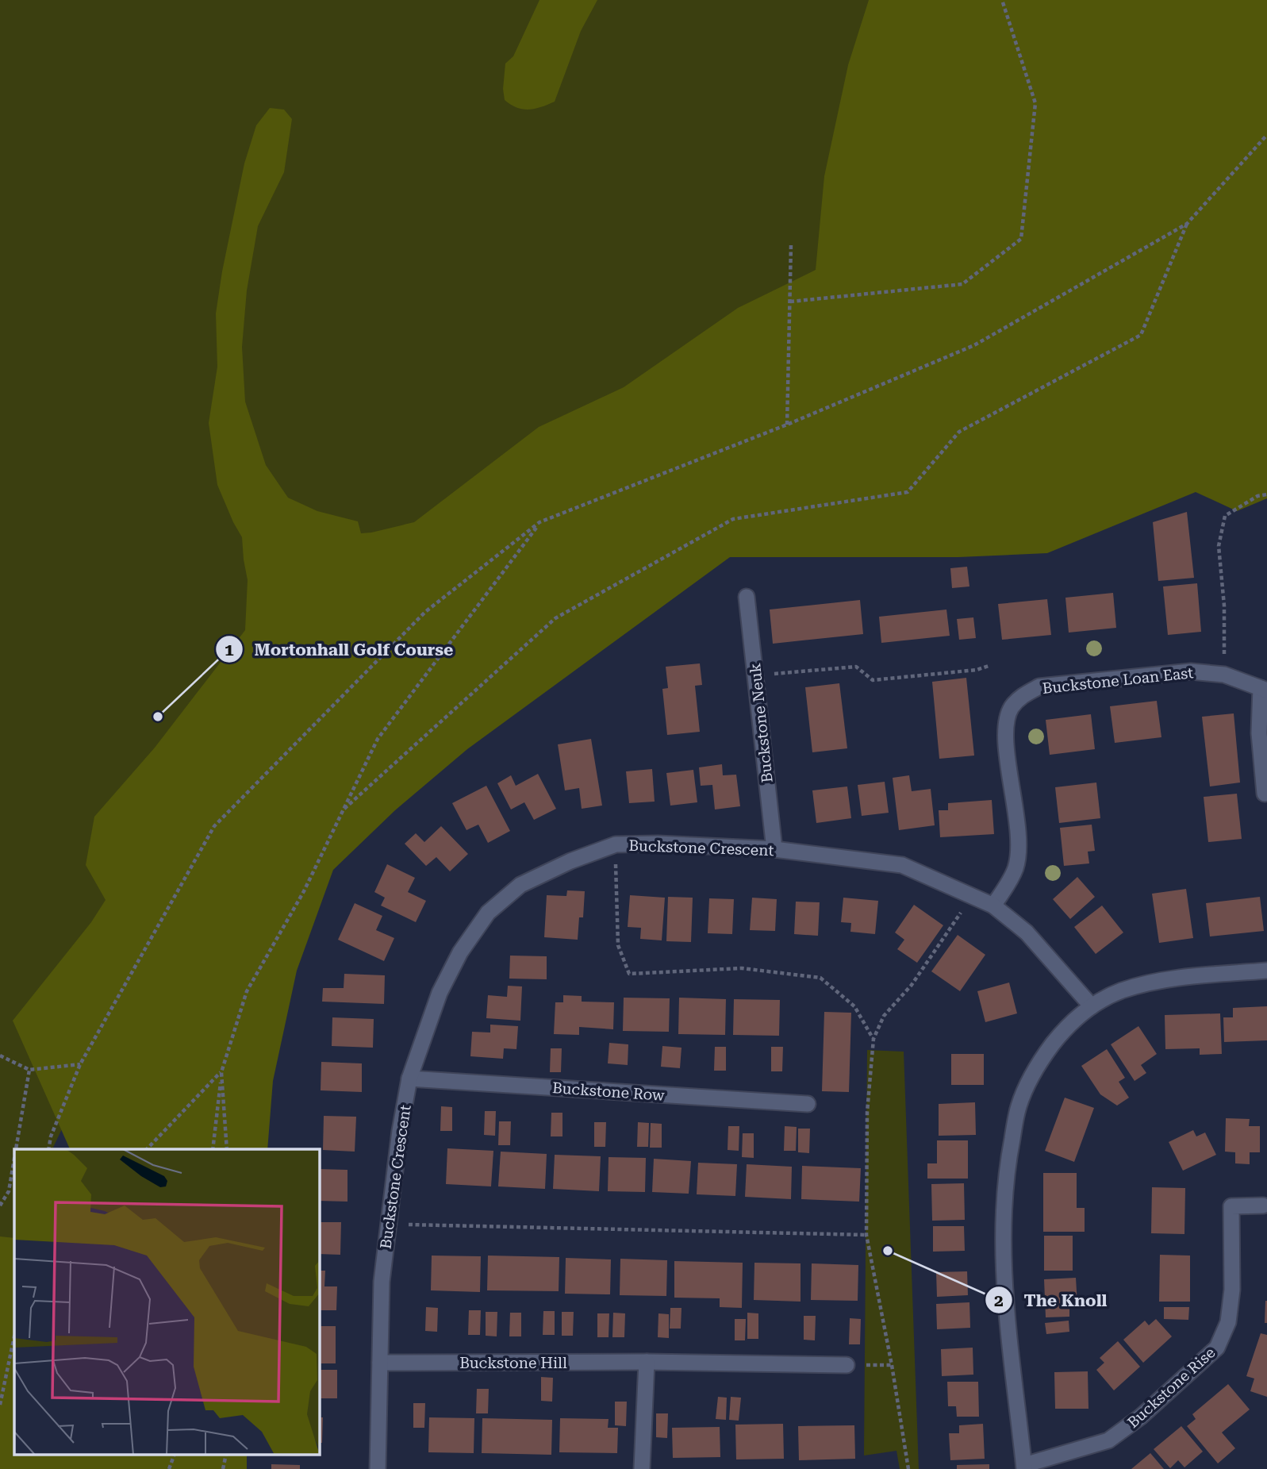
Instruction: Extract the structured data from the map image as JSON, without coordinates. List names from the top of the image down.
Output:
{
  "streets": {
    "street": [
      "Buckstone Loan East",
      "Buckstone Neuk",
      "Buckstone Crescent",
      "Buckstone Row",
      "Buckstone Hill",
      "Buckstone Rise"
    ]
  },
  "crossings": [
    ["Buckstone Loan East", "Buckstone Crescent"],
    ["Buckstone Neuk", "Buckstone Crescent"],
    ["Buckstone Crescent", "Buckstone Row"],
    ["Buckstone Crescent", "Buckstone Hill"]
  ],
  "places": ["Mortonhall Golf Course", "The Knoll"]
}
